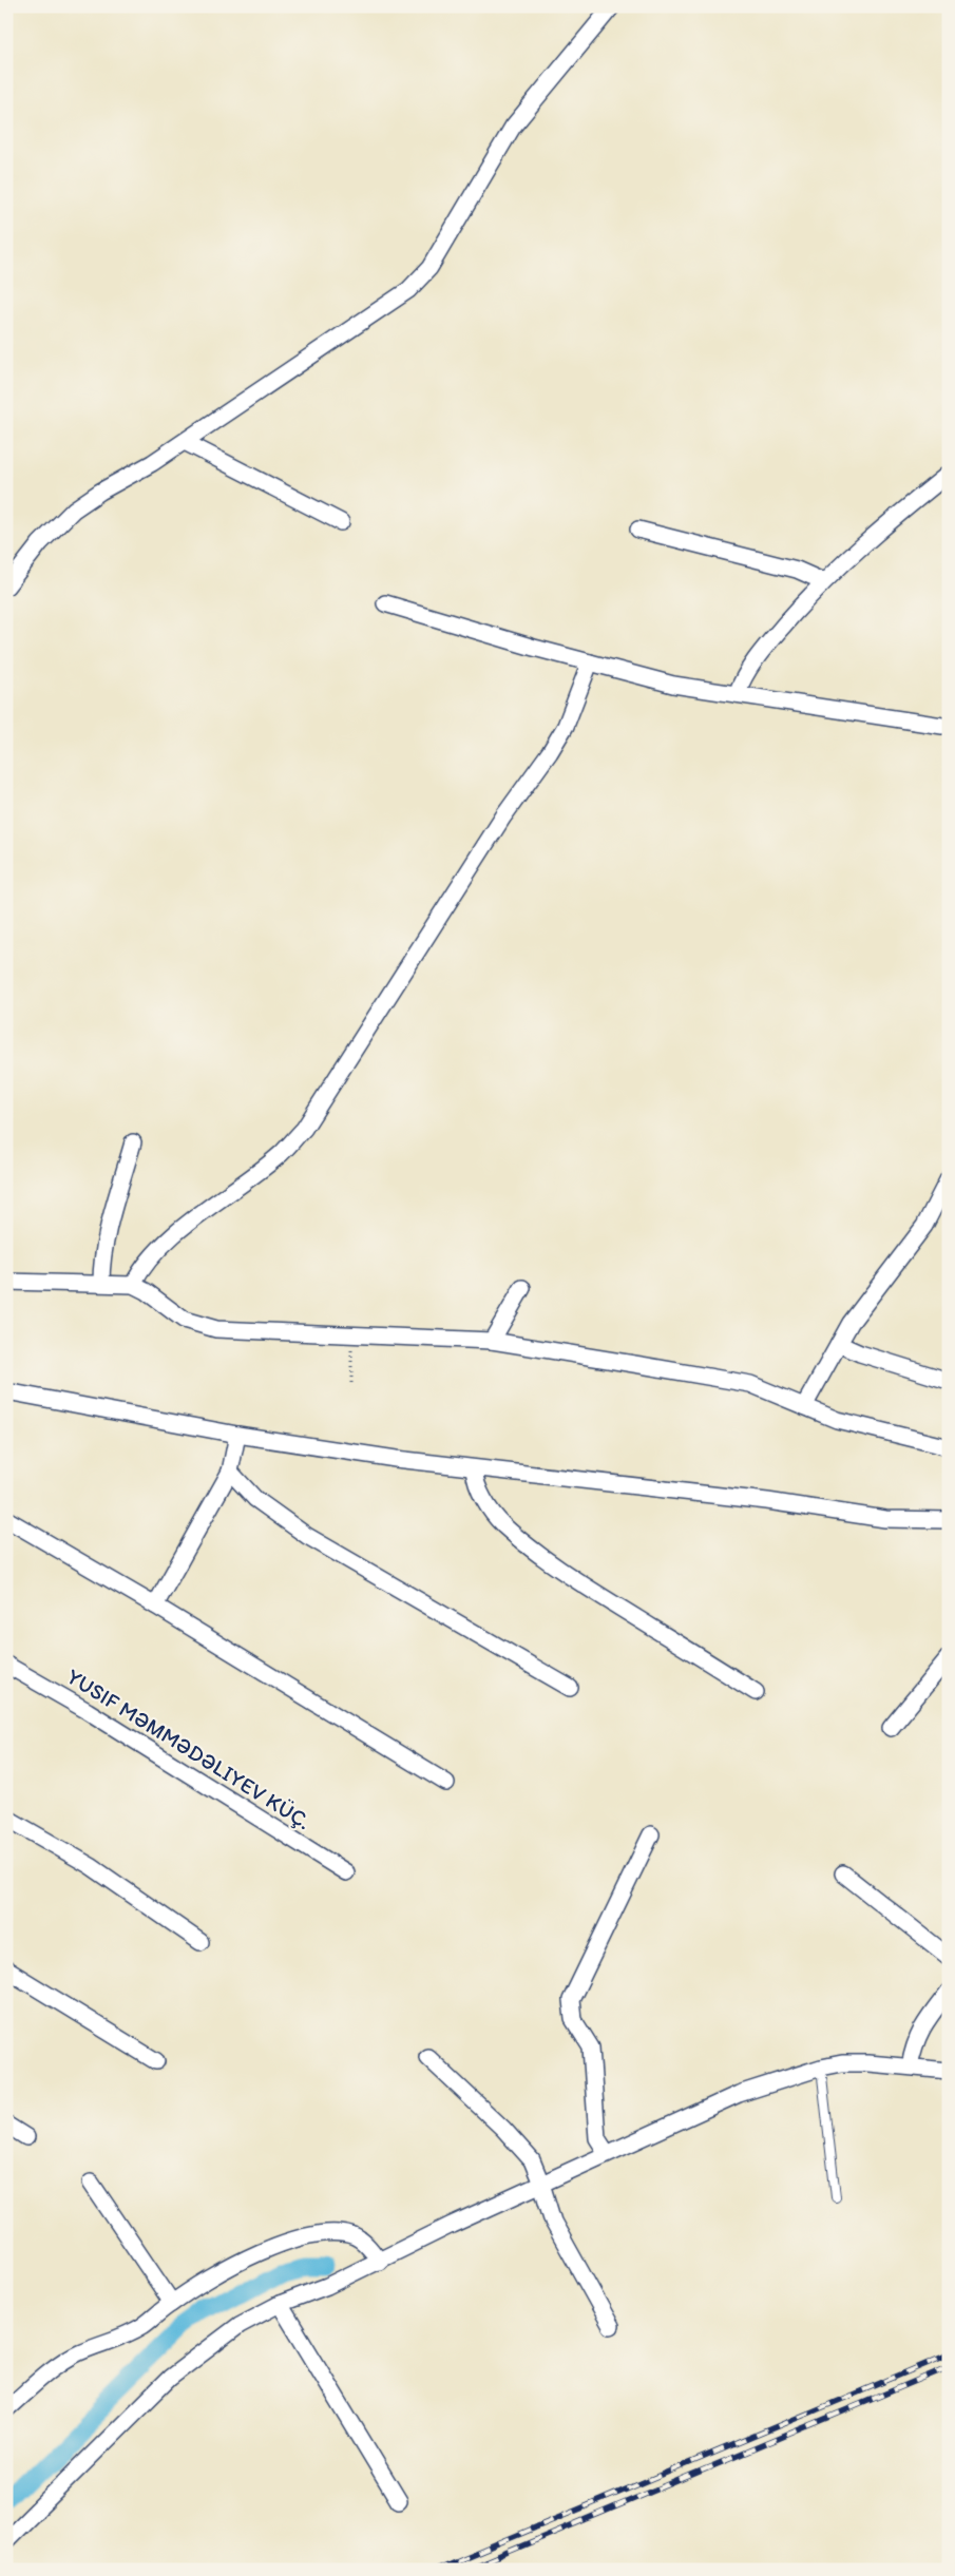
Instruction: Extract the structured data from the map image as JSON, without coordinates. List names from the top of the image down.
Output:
{
  "streets": {
    "street": ["YUSIF MƏMMƏDƏLIYEV KÜÇ."]
  }
}
